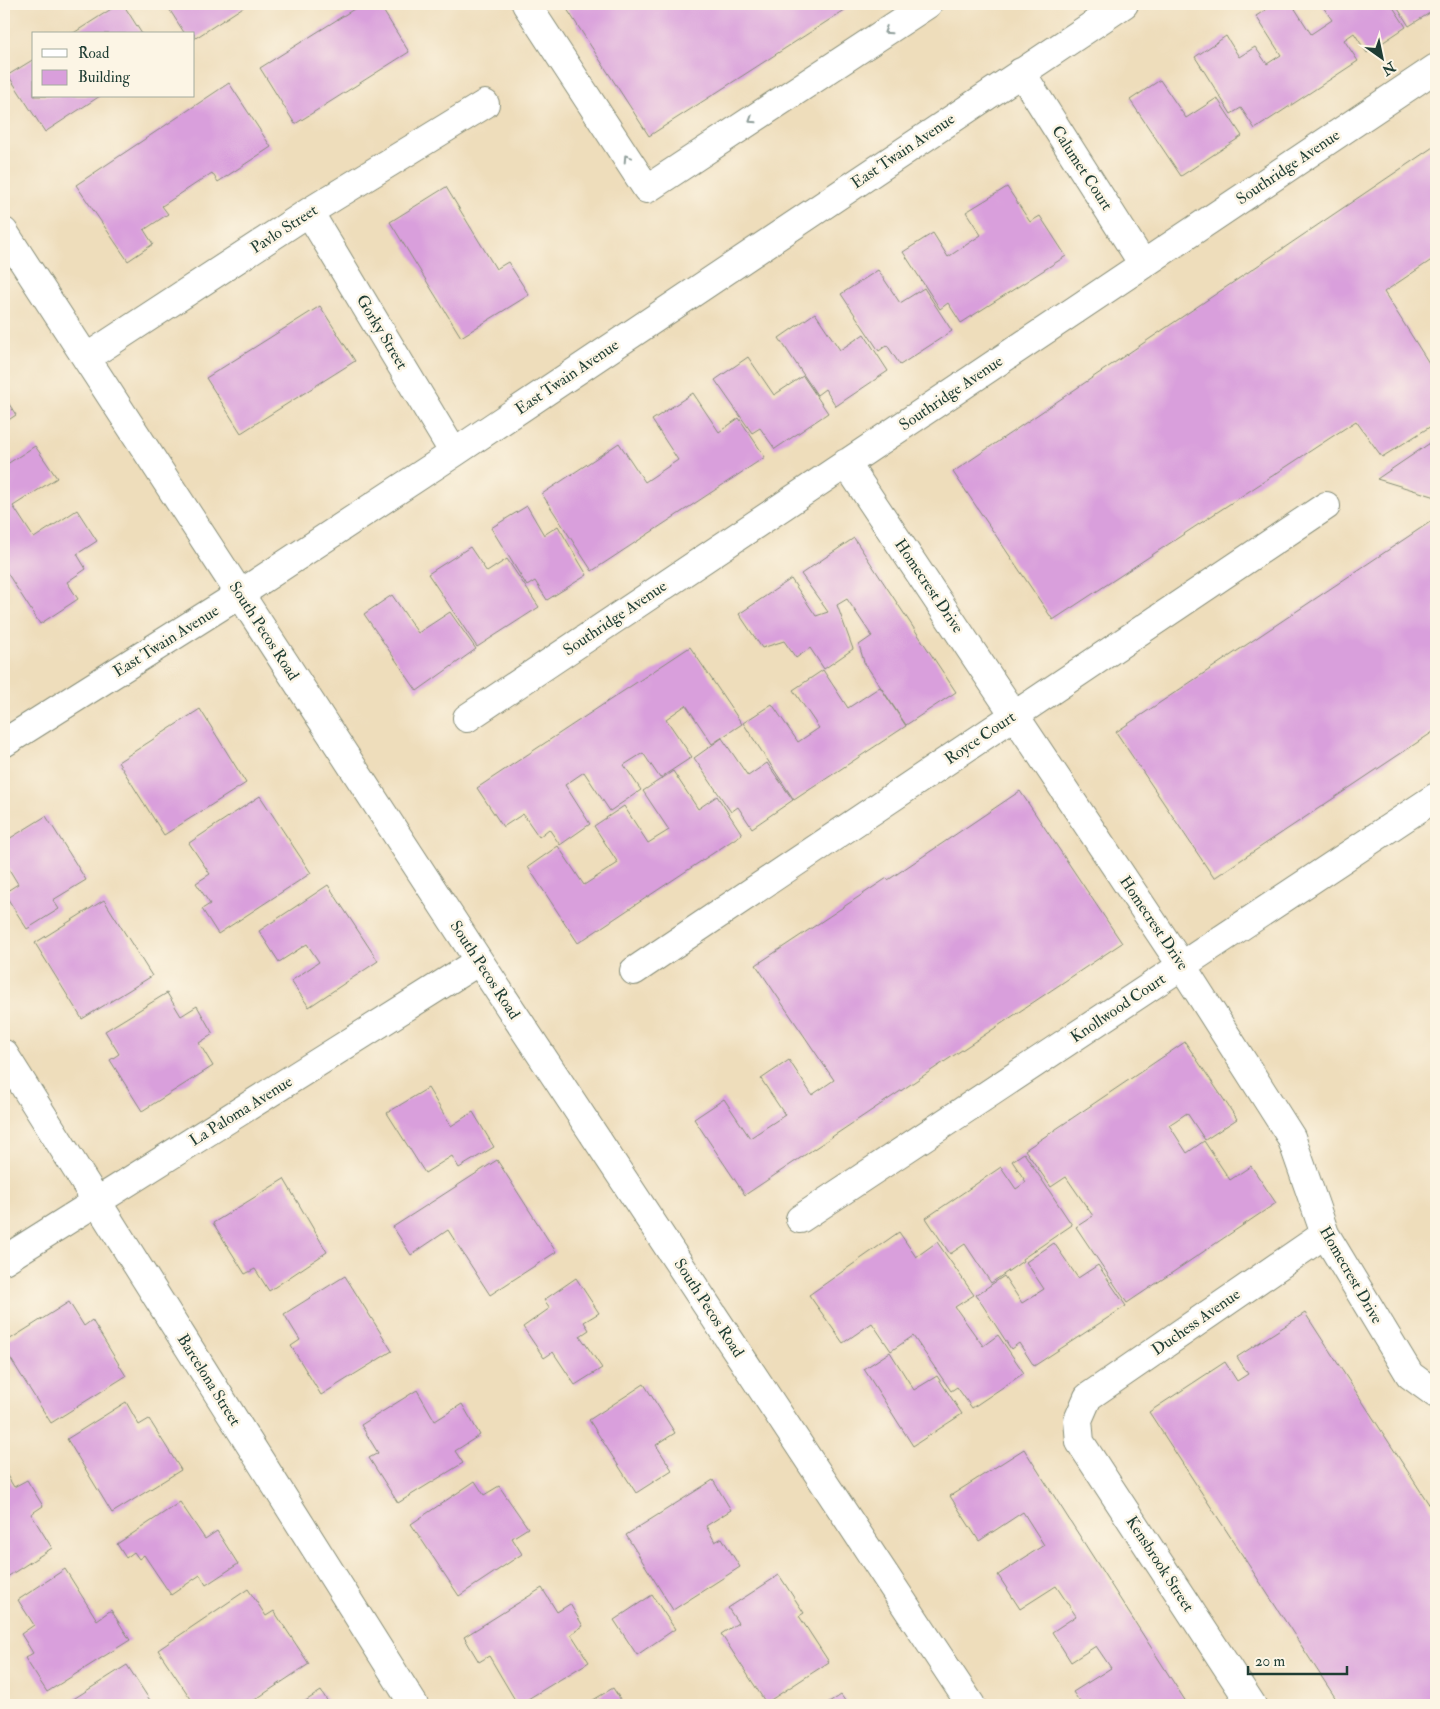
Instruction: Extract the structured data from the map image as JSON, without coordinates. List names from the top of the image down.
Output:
{
  "streets": {
    "street": [
      "East Twain Avenue",
      "Southridge Avenue",
      "Calumet Court",
      "Pavlo Street",
      "Gorky Street",
      "Homecrest Drive",
      "South Pecos Road",
      "Royce Court",
      "Knollwood Court",
      "La Paloma Avenue",
      "Duchess Avenue",
      "Barcelona Street",
      "Kensbrook Street"
    ]
  },
  "crossings": [
    ["East Twain Avenue", "Calumet Court"],
    ["East Twain Avenue", "Gorky Street"],
    ["East Twain Avenue", "South Pecos Road"],
    ["Southridge Avenue", "Calumet Court"],
    ["Southridge Avenue", "Homecrest Drive"],
    ["Pavlo Street", "Gorky Street"],
    ["Pavlo Street", "South Pecos Road"],
    ["Homecrest Drive", "Royce Court"],
    ["Homecrest Drive", "Knollwood Court"],
    ["Homecrest Drive", "Duchess Avenue"],
    ["South Pecos Road", "La Paloma Avenue"],
    ["La Paloma Avenue", "Barcelona Street"],
    ["Duchess Avenue", "Kensbrook Street"]
  ],
  "legend": ["Road", "Building"],
  "scale_bar": "20 m",
  "north": "bottom right"
}
